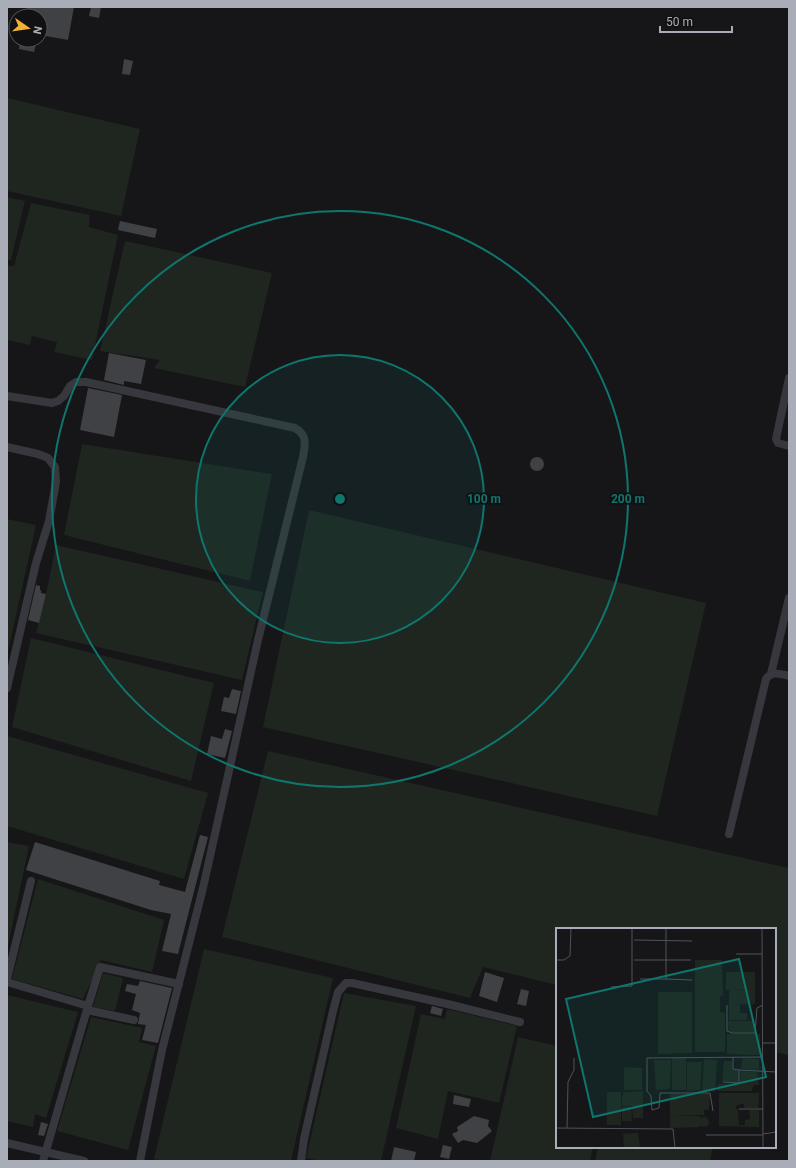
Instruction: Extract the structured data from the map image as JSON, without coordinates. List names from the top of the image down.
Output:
{
  "scale_bar": "50 m",
  "north": "right",
  "rings": ["100 m", "200 m"]
}
